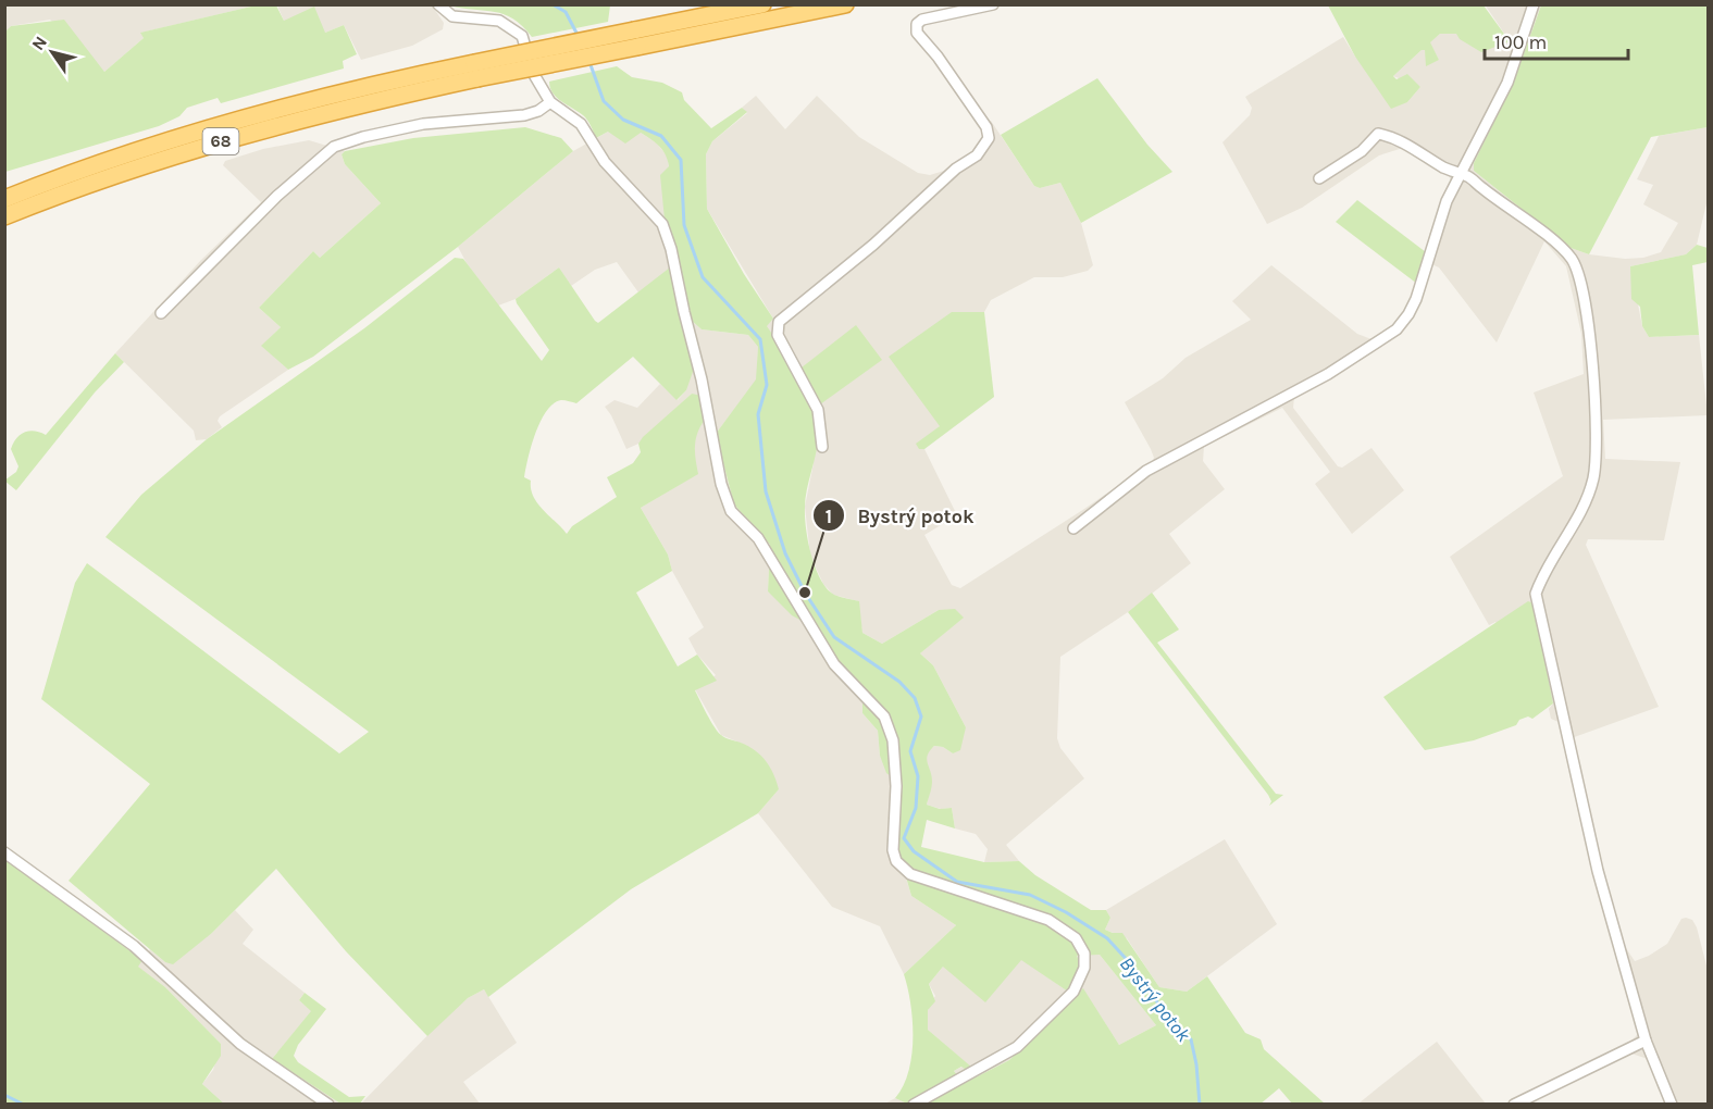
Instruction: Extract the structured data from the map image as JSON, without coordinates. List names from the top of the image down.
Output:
{
  "streets": {
    "highway": ["68"]
  },
  "water": ["Bystrý potok"],
  "places": ["Bystrý potok"],
  "scale_bar": "100 m",
  "north": "top left"
}
